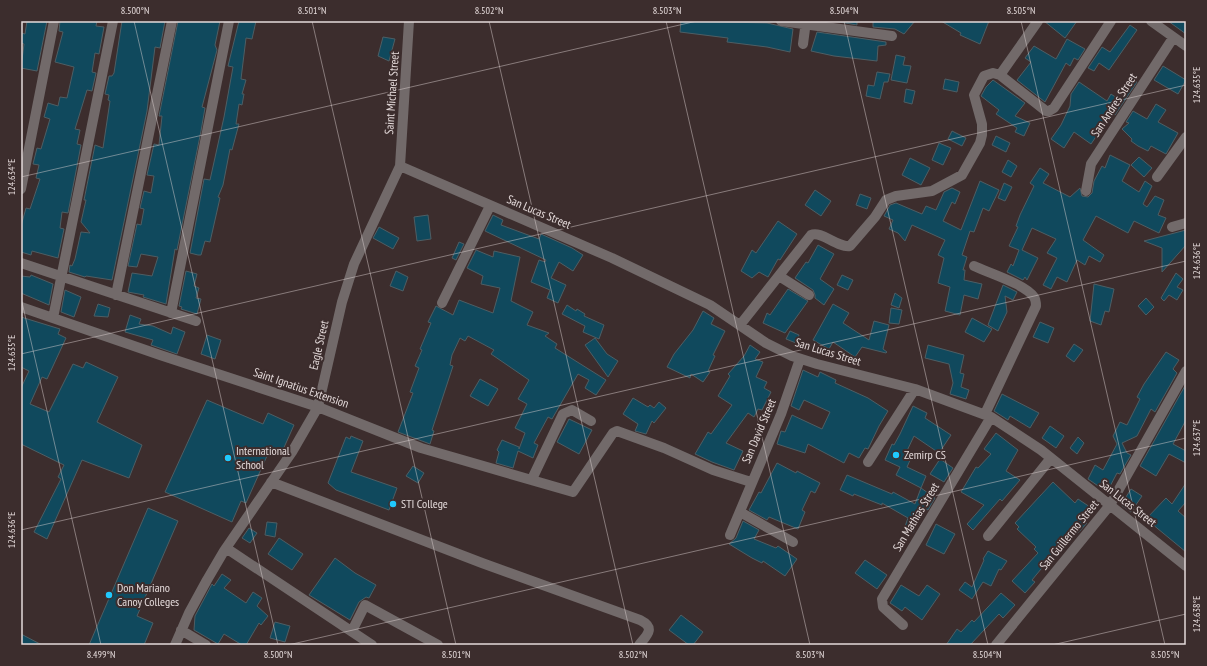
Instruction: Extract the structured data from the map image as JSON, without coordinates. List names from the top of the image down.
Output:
{
  "streets": {
    "street": [
      "Saint Michael Street",
      "San Andres Street",
      "San Lucas Street",
      "Eagle Street",
      "Saint Ignatius Extension",
      "San David Street",
      "San Mathias Street",
      "San Guillermo Street"
    ]
  },
  "crossings": [
    ["Saint Michael Street", "San Lucas Street"],
    ["Saint Michael Street", "Eagle Street"],
    ["San Lucas Street", "Eagle Street"],
    ["San Lucas Street", "San David Street"],
    ["San Lucas Street", "San Mathias Street"],
    ["San Lucas Street", "San Guillermo Street"],
    ["Eagle Street", "Saint Ignatius Extension"],
    ["Saint Ignatius Extension", "San David Street"]
  ],
  "places": [
    "Zemirp CS",
    "International School",
    "STI College",
    "Don Mariano Canoy Colleges"
  ],
  "coordinates": [
    "8.500°N",
    "8.501°N",
    "8.502°N",
    "8.503°N",
    "8.504°N",
    "8.505°N",
    "124.635°E",
    "124.634°E",
    "124.636°E",
    "124.637°E",
    "124.638°E",
    "8.499°N"
  ]
}
